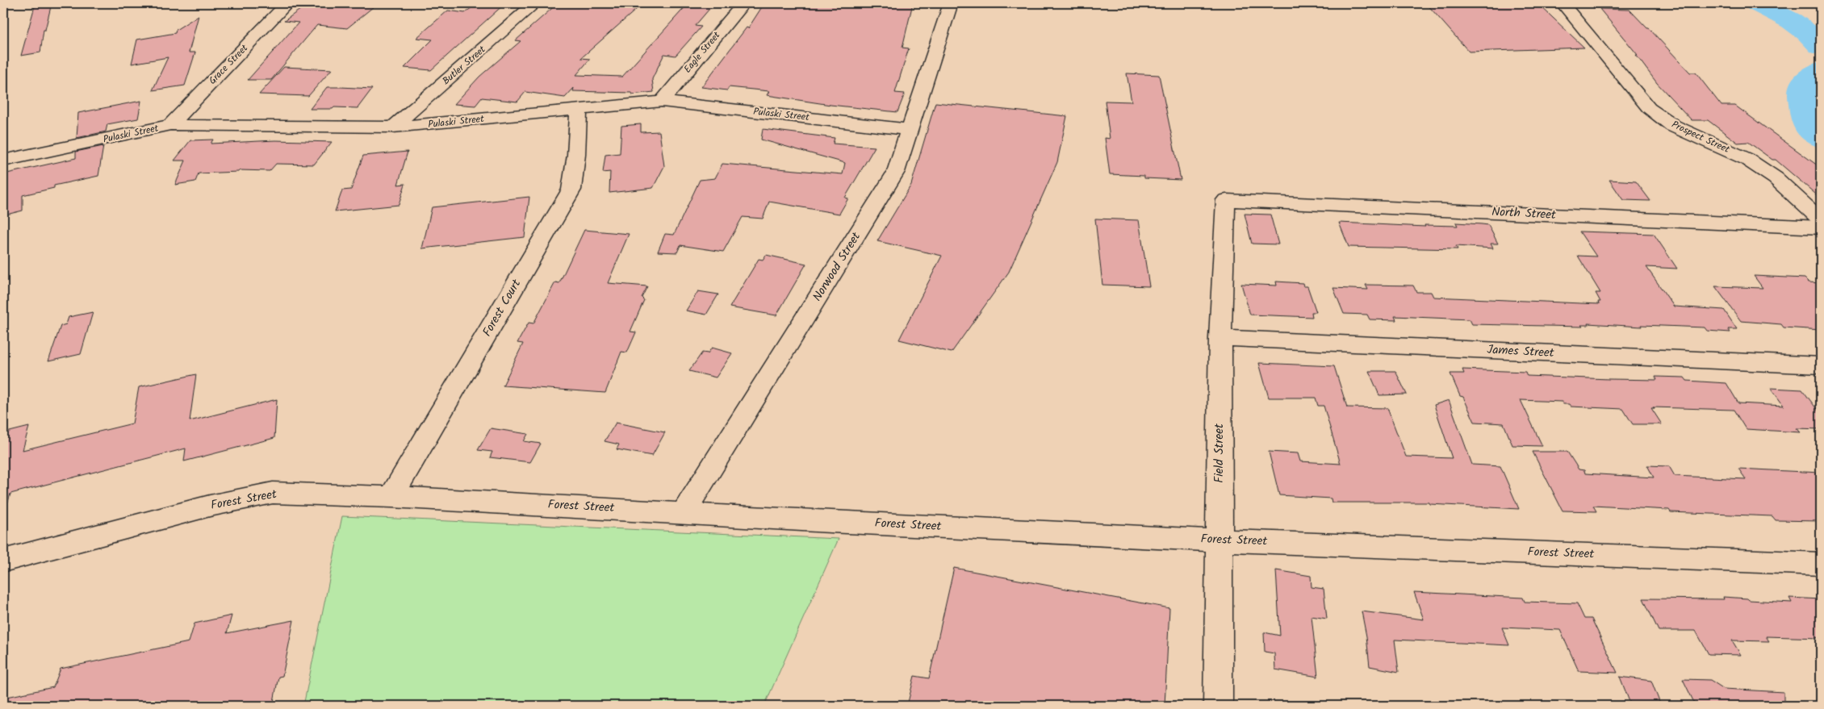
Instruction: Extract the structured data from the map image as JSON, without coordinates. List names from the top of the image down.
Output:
{
  "streets": {
    "street": [
      "Eagle Street",
      "Grace Street",
      "Butler Street",
      "Pulaski Street",
      "Prospect Street",
      "North Street",
      "Norwood Street",
      "Forest Court",
      "James Street",
      "Field Street",
      "Forest Street"
    ]
  },
  "crossings": [
    ["Eagle Street", "Pulaski Street"],
    ["Grace Street", "Pulaski Street"],
    ["Butler Street", "Pulaski Street"],
    ["Pulaski Street", "Norwood Street"],
    ["Pulaski Street", "Forest Court"],
    ["North Street", "Field Street"],
    ["Norwood Street", "Forest Street"],
    ["Forest Court", "Forest Street"],
    ["James Street", "Field Street"],
    ["Field Street", "Forest Street"]
  ]
}
